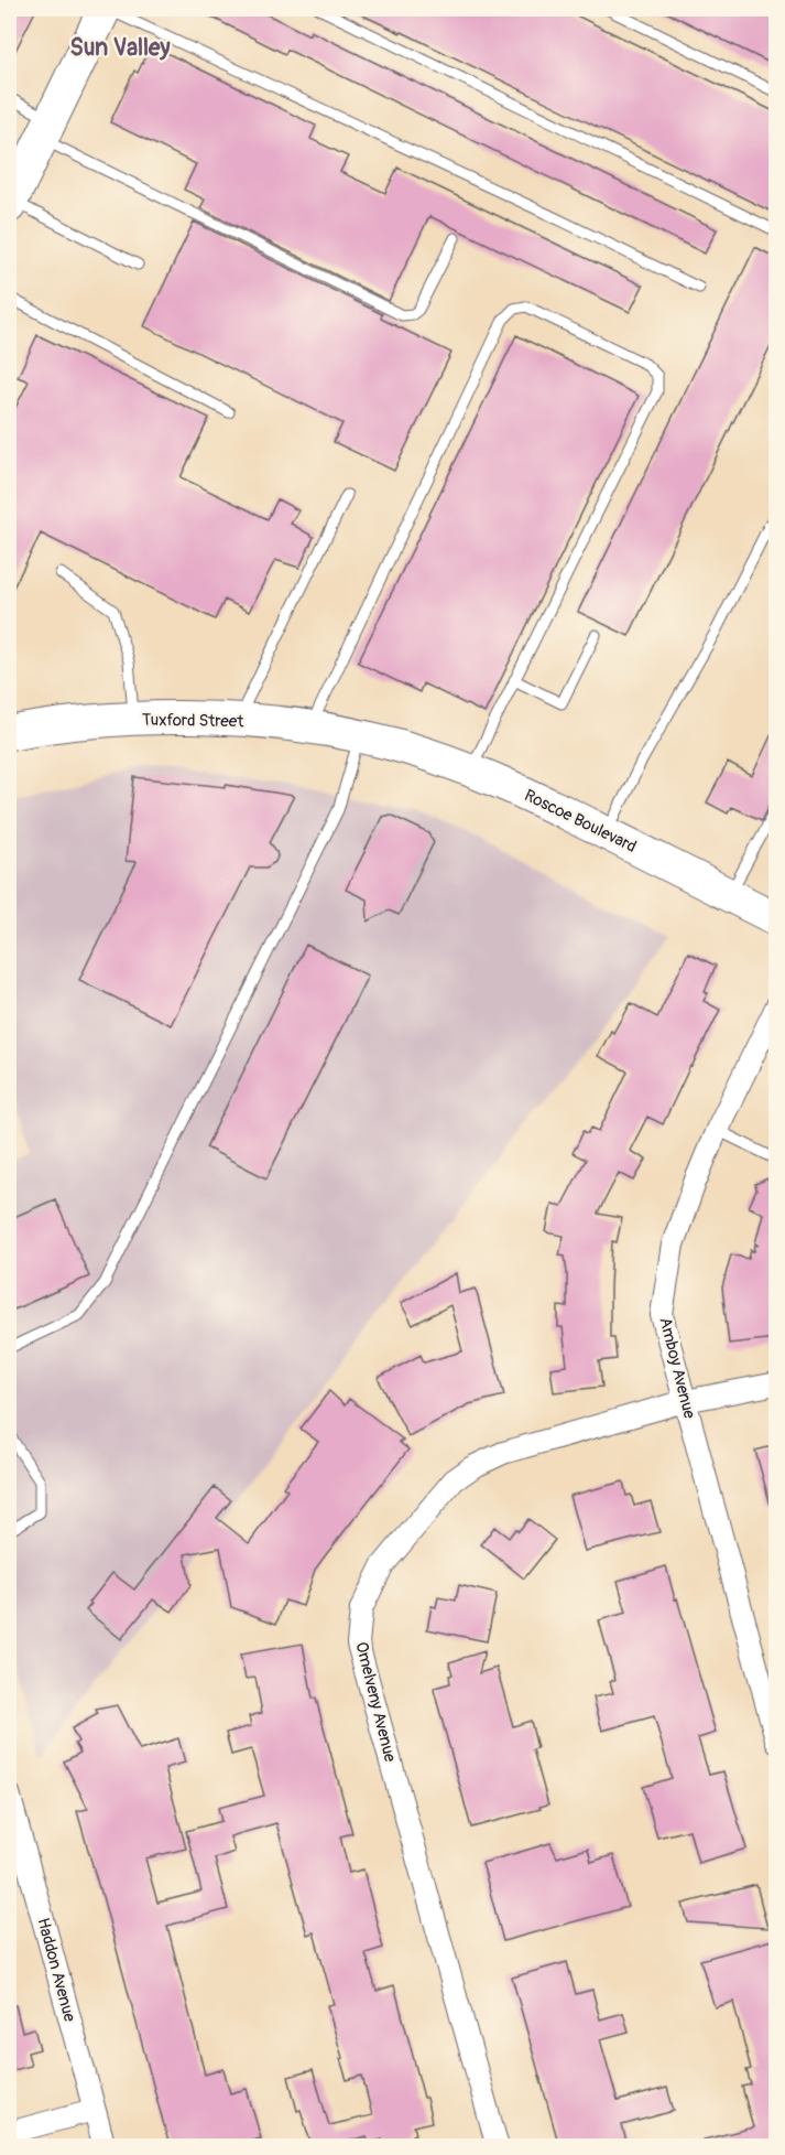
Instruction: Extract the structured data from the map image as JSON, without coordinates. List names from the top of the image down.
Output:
{
  "streets": {
    "main road": ["Tuxford Street", "Roscoe Boulevard"],
    "street": ["Amboy Avenue", "Omelveny Avenue", "Haddon Avenue"]
  },
  "crossings": [
    ["Tuxford Street", "Roscoe Boulevard"],
    ["Amboy Avenue", "Omelveny Avenue"]
  ],
  "districts": ["Sun Valley"]
}
